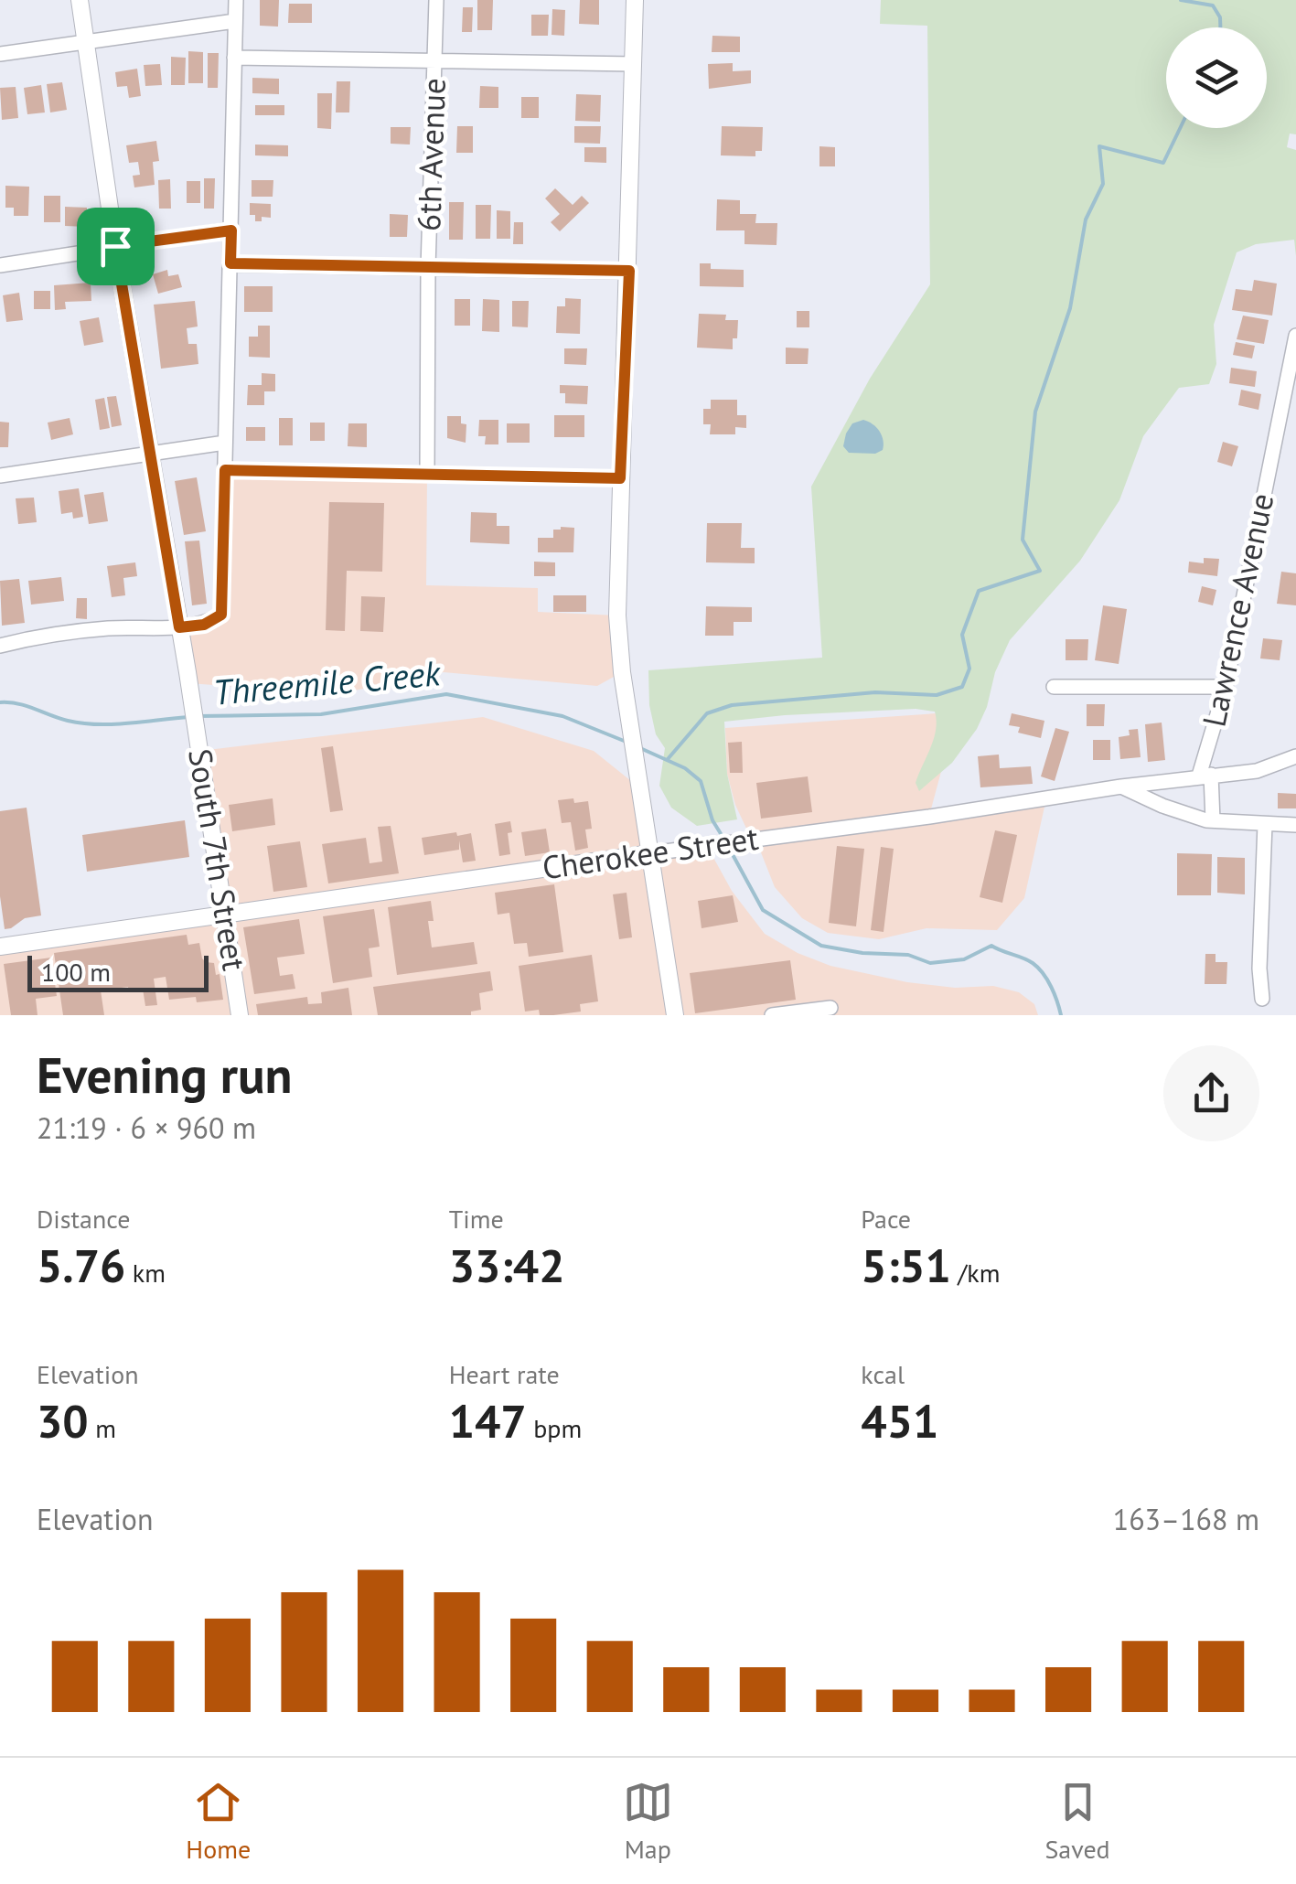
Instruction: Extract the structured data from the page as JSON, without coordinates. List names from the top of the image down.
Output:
{
  "streets": {
    "street": [
      "6th Avenue",
      "Lawrence Avenue",
      "Cherokee Street",
      "South 7th Street"
    ]
  },
  "crossings": [
    ["Lawrence Avenue", "Cherokee Street"],
    ["Cherokee Street", "South 7th Street"]
  ],
  "water": ["Threemile Creek"],
  "scale_bar": "100 m",
  "page": {
    "scale": "100 m",
    "heading": ["Evening run", "21:19 · 6 × 960 m"],
    "stats": [
      ["Distance", "5.76 km"],
      ["Time", "33:42"],
      ["Pace", "5:51 /km"],
      ["Elevation", "30 m"],
      ["Heart rate", "147 bpm"],
      ["kcal", "451"]
    ],
    "chart": ["Elevation", "163–168 m"],
    "tabs": ["Home", "Map", "Saved"]
  }
}
